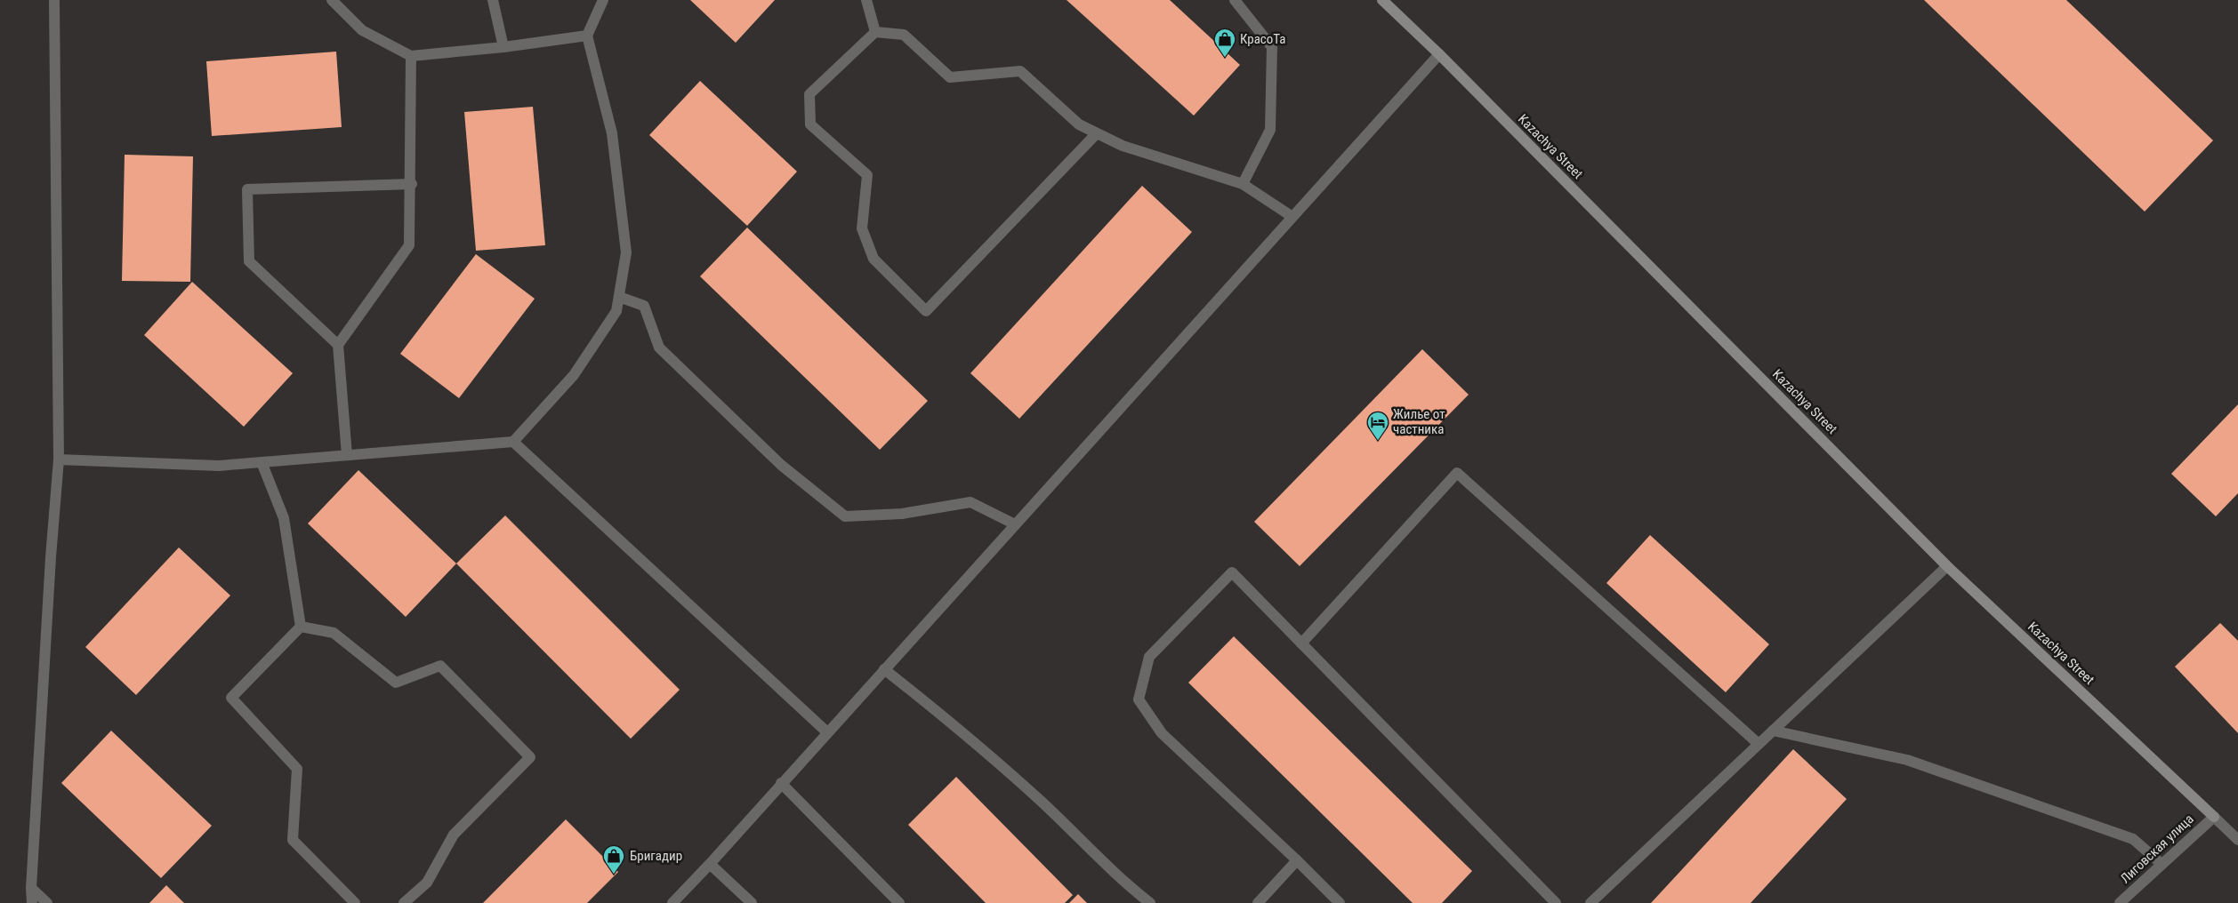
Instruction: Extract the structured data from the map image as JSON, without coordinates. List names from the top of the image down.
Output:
{
  "streets": {
    "street": ["Kazachya Street", "Лиговская улица"]
  },
  "crossings": [
    ["Kazachya Street", "Лиговская улица"]
  ],
  "places": {
    "shop": ["КрасоТа", "Бригадир"],
    "hotel": ["Жилье от частника"]
  }
}
